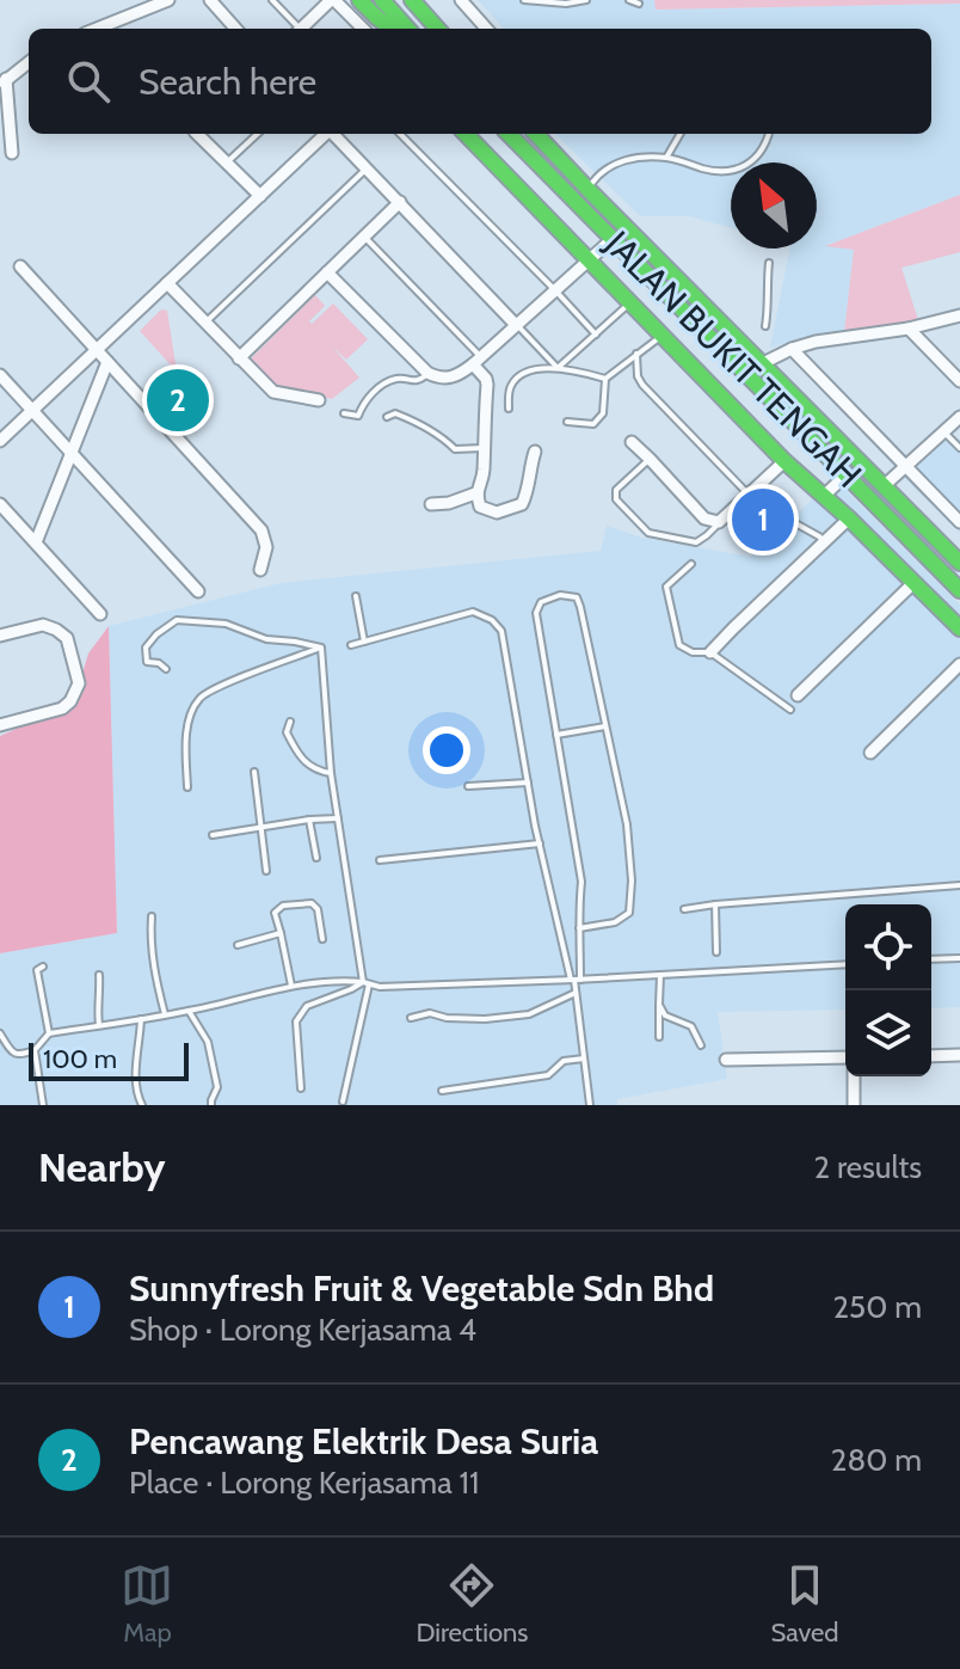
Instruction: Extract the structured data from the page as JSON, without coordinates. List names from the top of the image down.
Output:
{
  "streets": {
    "main road": ["JALAN BUKIT TENGAH"]
  },
  "scale_bar": "100 m",
  "north": "top left",
  "page": {
    "search": "Search here",
    "pins": ["2", "1"],
    "scale": "100 m",
    "heading": ["Nearby", "2 results"],
    "list": [
      {
        "mark": "1",
        "name": "Sunnyfresh Fruit & Vegetable Sdn Bhd",
        "note": "Shop · Lorong Kerjasama 4",
        "value": "250 m"
      },
      {
        "mark": "2",
        "name": "Pencawang Elektrik Desa Suria",
        "note": "Place · Lorong Kerjasama 11",
        "value": "280 m"
      }
    ],
    "nav": ["Map", "Directions", "Saved"]
  }
}
